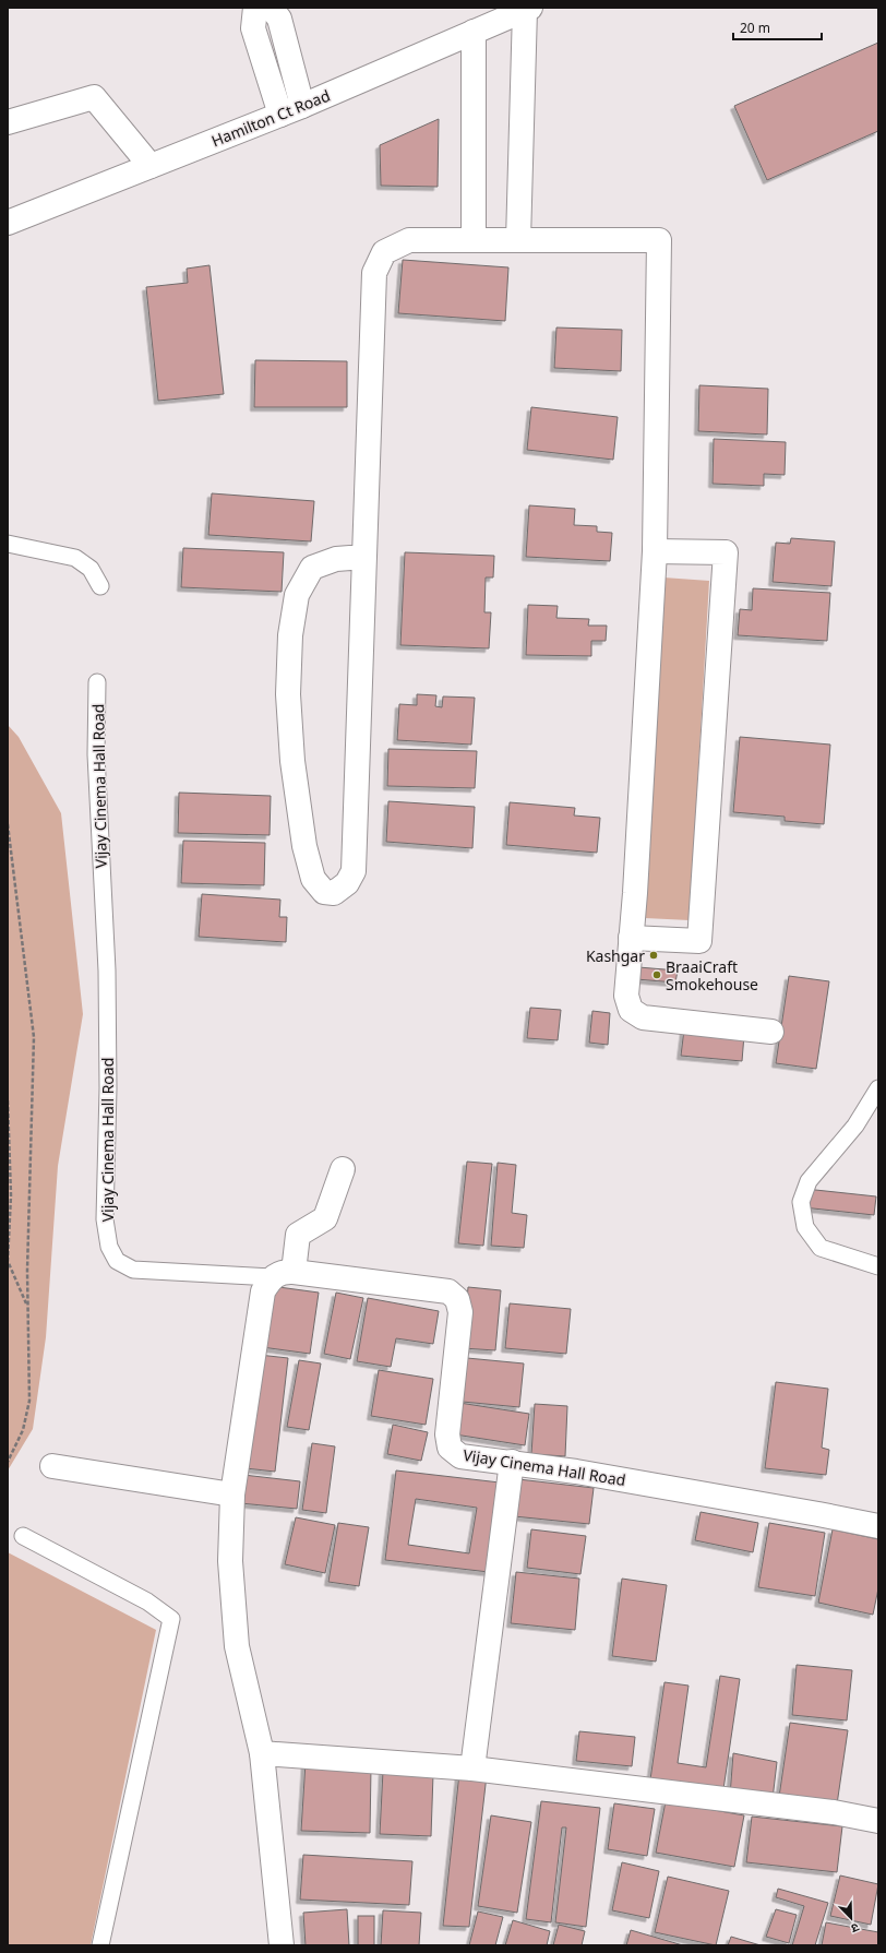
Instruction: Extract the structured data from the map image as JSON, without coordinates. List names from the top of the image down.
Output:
{
  "streets": {
    "street": ["Hamilton Ct Road", "Vijay Cinema Hall Road"]
  },
  "places": ["Kashgar", "BraaiCraft Smokehouse"],
  "scale_bar": "20 m",
  "north": "bottom right"
}
